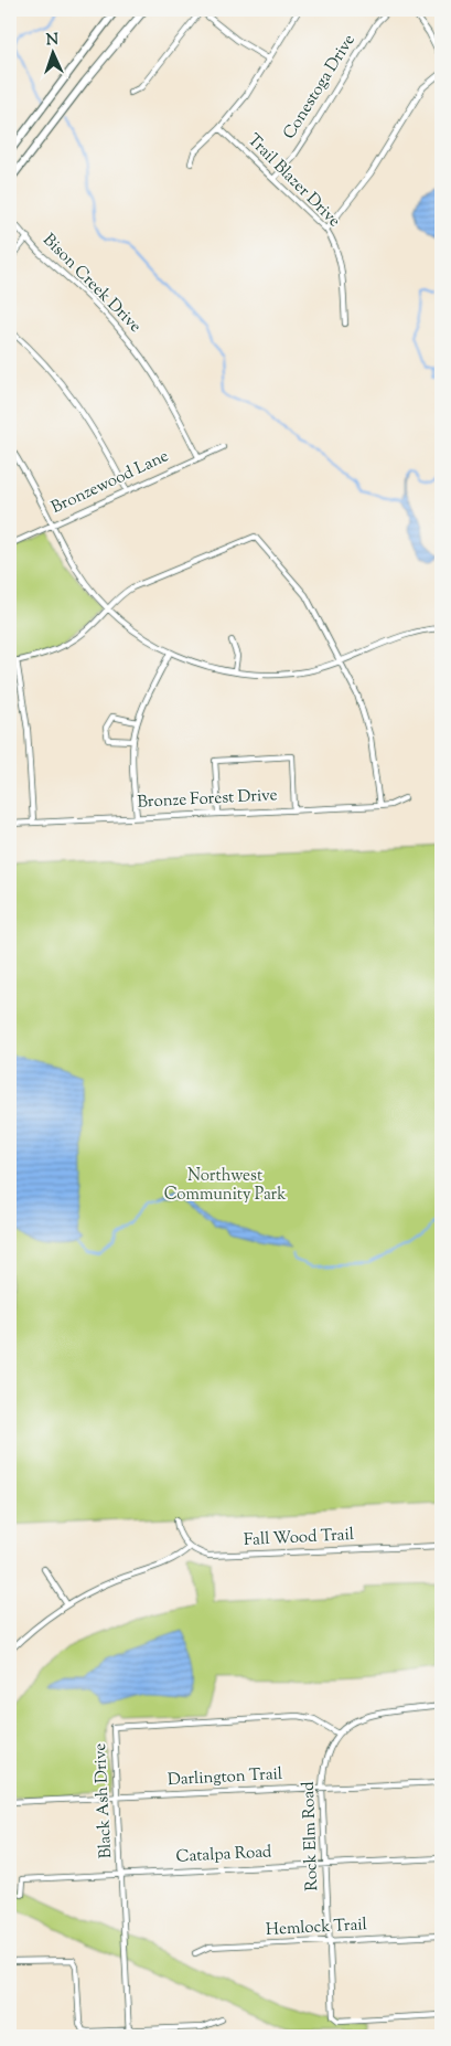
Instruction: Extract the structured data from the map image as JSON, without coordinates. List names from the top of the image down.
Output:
{
  "streets": {
    "street": [
      "Conestoga Drive",
      "Trail Blazer Drive",
      "Bison Creek Drive",
      "Bronzewood Lane",
      "Bronze Forest Drive",
      "Fall Wood Trail",
      "Darlington Trail",
      "Black Ash Drive",
      "Rock Elm Road",
      "Catalpa Road",
      "Hemlock Trail"
    ]
  },
  "crossings": [
    ["Conestoga Drive", "Trail Blazer Drive"],
    ["Bison Creek Drive", "Bronzewood Lane"],
    ["Darlington Trail", "Black Ash Drive"],
    ["Darlington Trail", "Rock Elm Road"],
    ["Black Ash Drive", "Rock Elm Road"],
    ["Black Ash Drive", "Catalpa Road"],
    ["Rock Elm Road", "Catalpa Road"],
    ["Rock Elm Road", "Hemlock Trail"]
  ],
  "parks": ["Northwest Community Park"],
  "north": "top"
}
